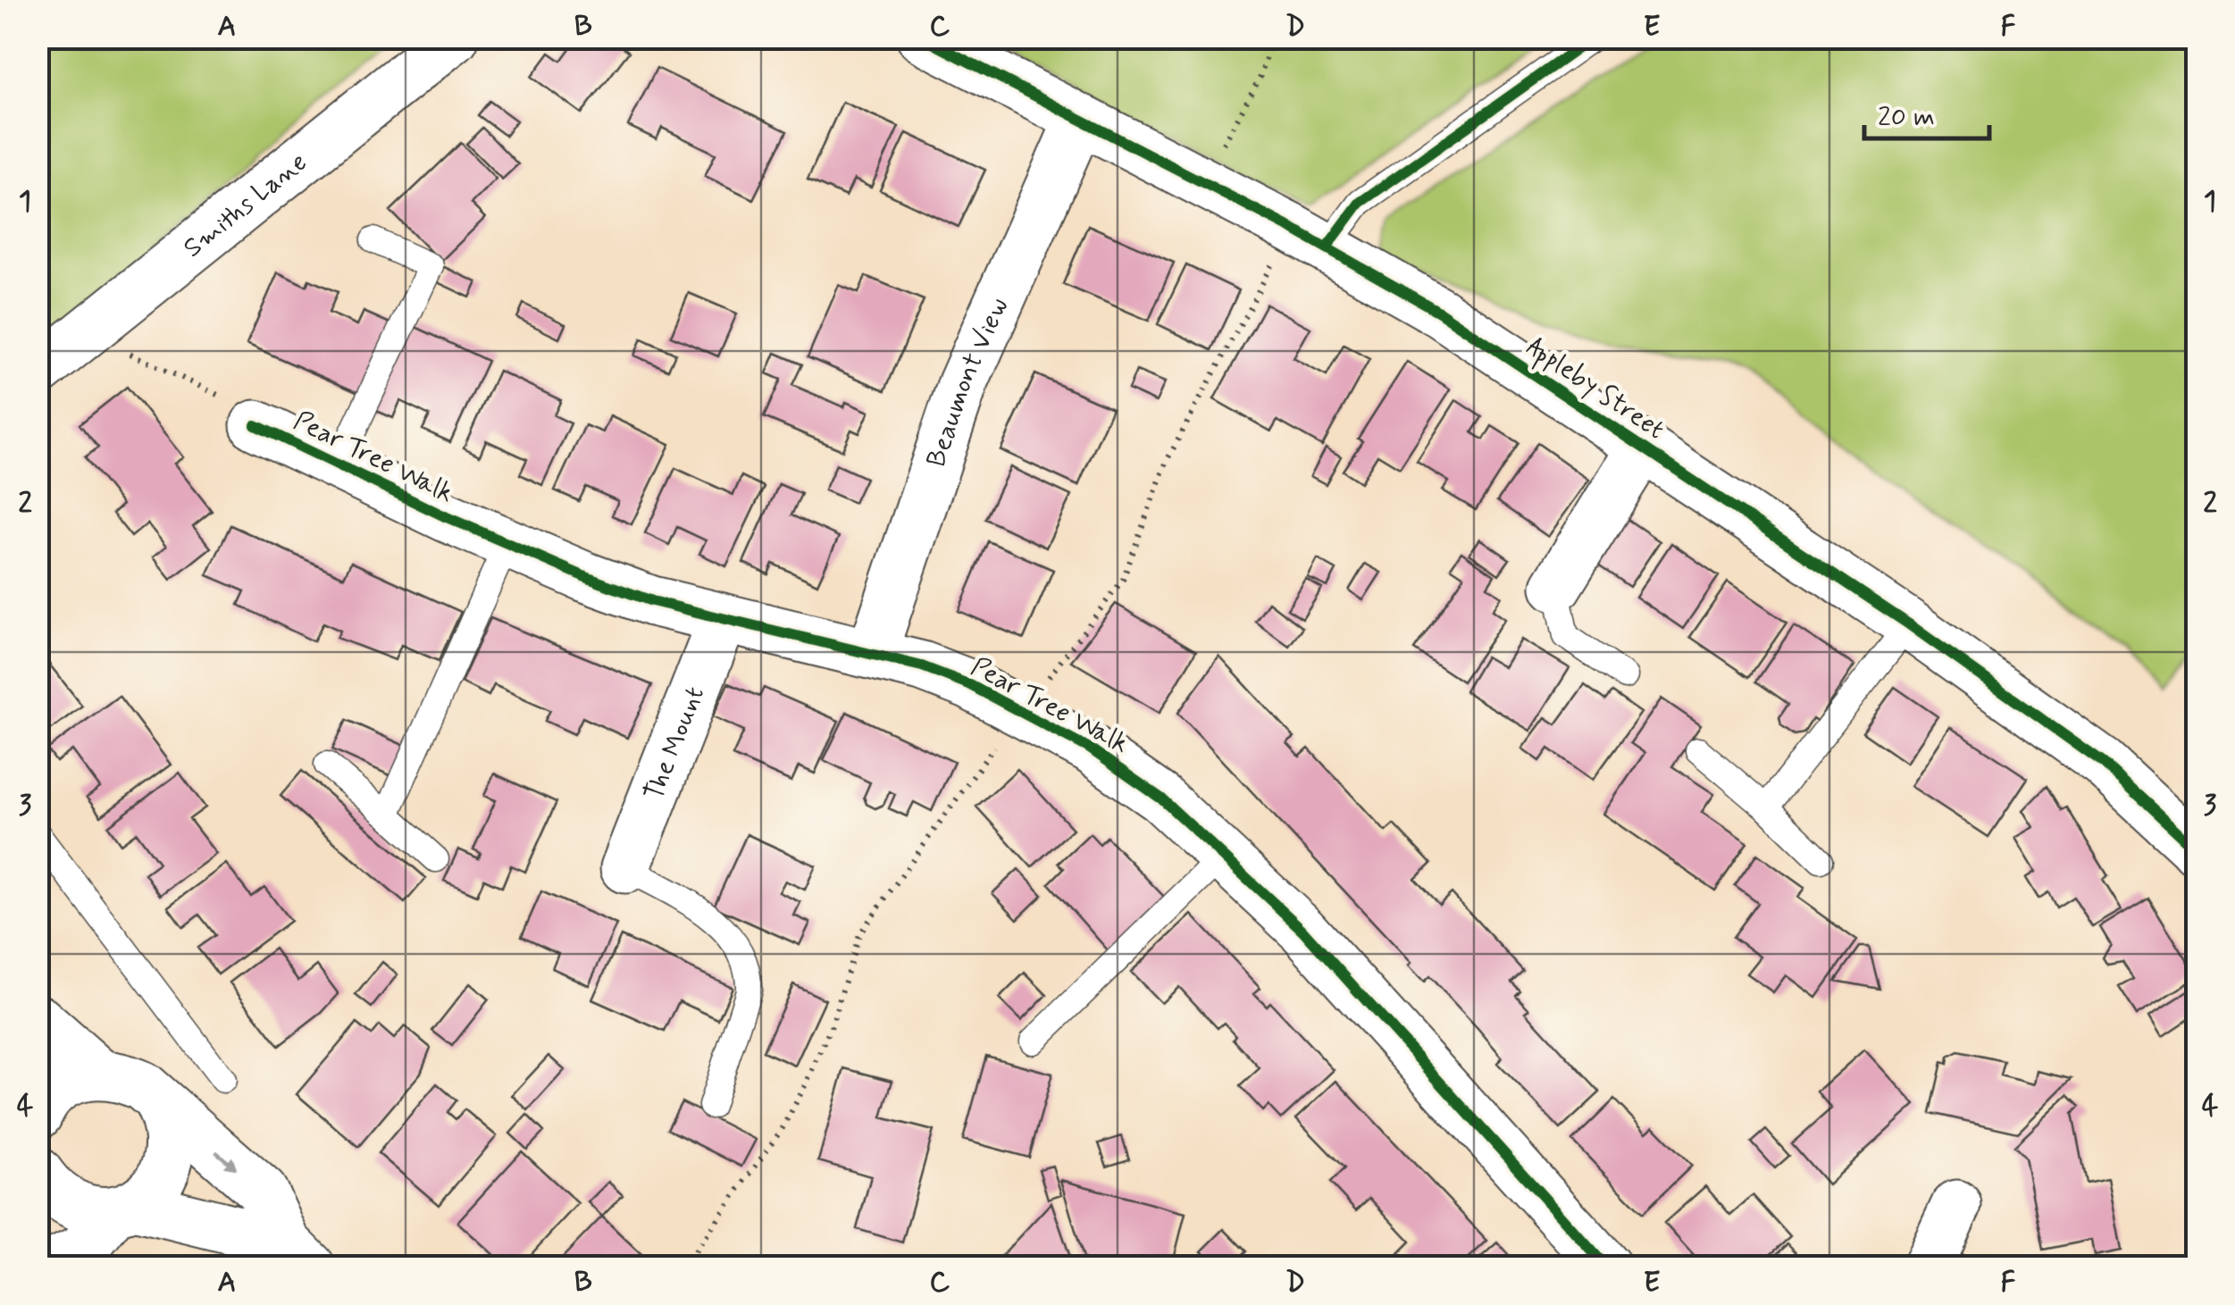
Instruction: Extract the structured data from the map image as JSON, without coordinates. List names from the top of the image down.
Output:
{
  "streets": {
    "street": [
      "Smiths Lane",
      "Beaumont View",
      "Appleby Street",
      "Pear Tree Walk",
      "The Mount"
    ]
  },
  "crossings": [
    ["Beaumont View", "Appleby Street"],
    ["Beaumont View", "Pear Tree Walk"],
    ["Pear Tree Walk", "The Mount"]
  ],
  "scale_bar": "20 m",
  "grid": {
    "columns": [
      "A",
      "B",
      "C",
      "D",
      "E",
      "F"
    ],
    "rows": [
      "1",
      "2",
      "3",
      "4"
    ]
  }
}
